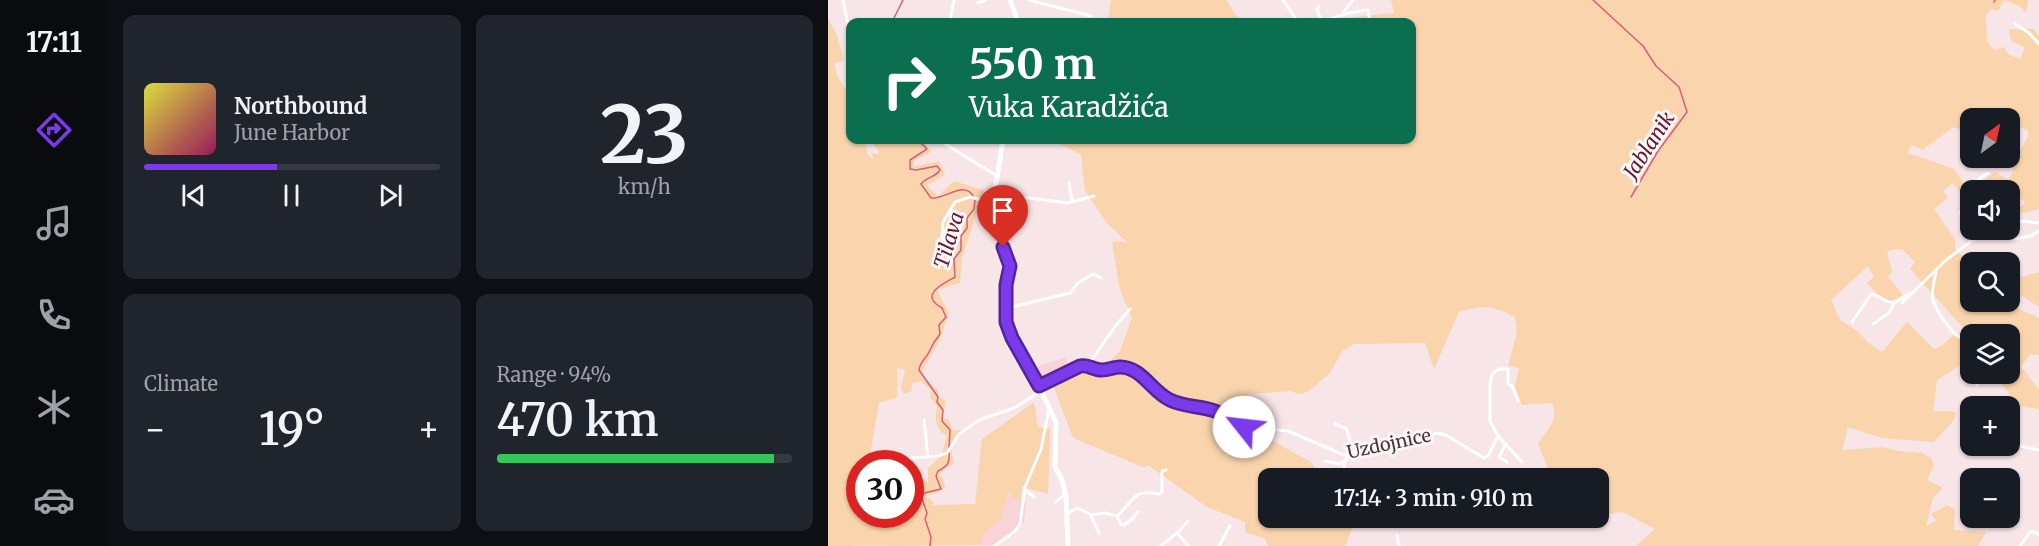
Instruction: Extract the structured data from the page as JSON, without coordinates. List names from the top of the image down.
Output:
{
  "streets": {
    "street": ["Uzdojnice"]
  },
  "water": ["Jablanik", "Tilava"],
  "north": "top right",
  "page": {
    "tabs": "17:11",
    "tile": [
      ["23", "km/h"],
      "Climate",
      ["Range · 94%", "470 km"]
    ],
    "turn": ["550 m", "Vuka Karadžića"],
    "song": ["Northbound", "June Harbor"],
    "map_buttons": ["+", "−"],
    "heat": ["−", "19°", "+"],
    "limit": "30",
    "trip": "17:14 · 3 min · 910 m"
  }
}
